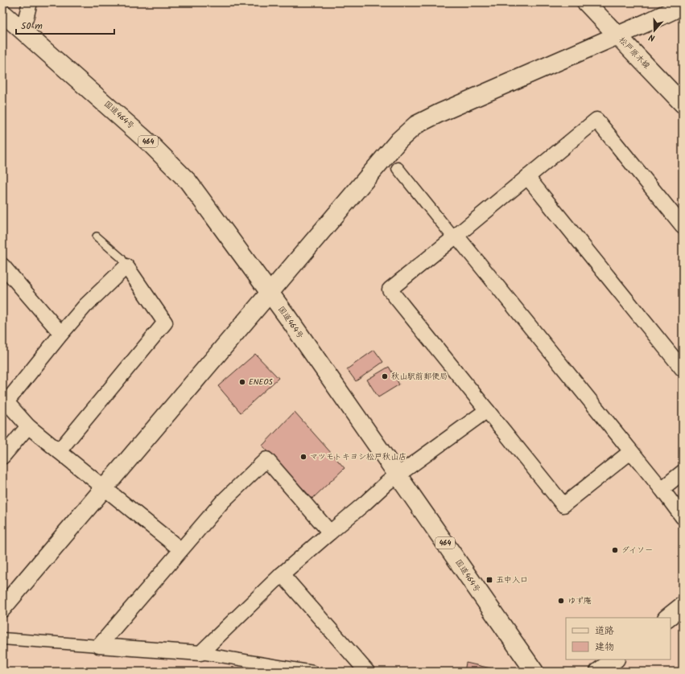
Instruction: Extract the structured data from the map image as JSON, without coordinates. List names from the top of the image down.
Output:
{
  "streets": {
    "main road": ["松戸原木線", "国道464号", "464"]
  },
  "places": {
    "other": [
      "秋山駅前郵便局",
      "ENEOS",
      "マツモトキヨシ松戸秋山店",
      "ダイソー",
      "ゆず庵"
    ],
    "transit": ["五中入口"]
  },
  "legend": ["道路", "建物"],
  "scale_bar": "50 m",
  "north": "bottom"
}
